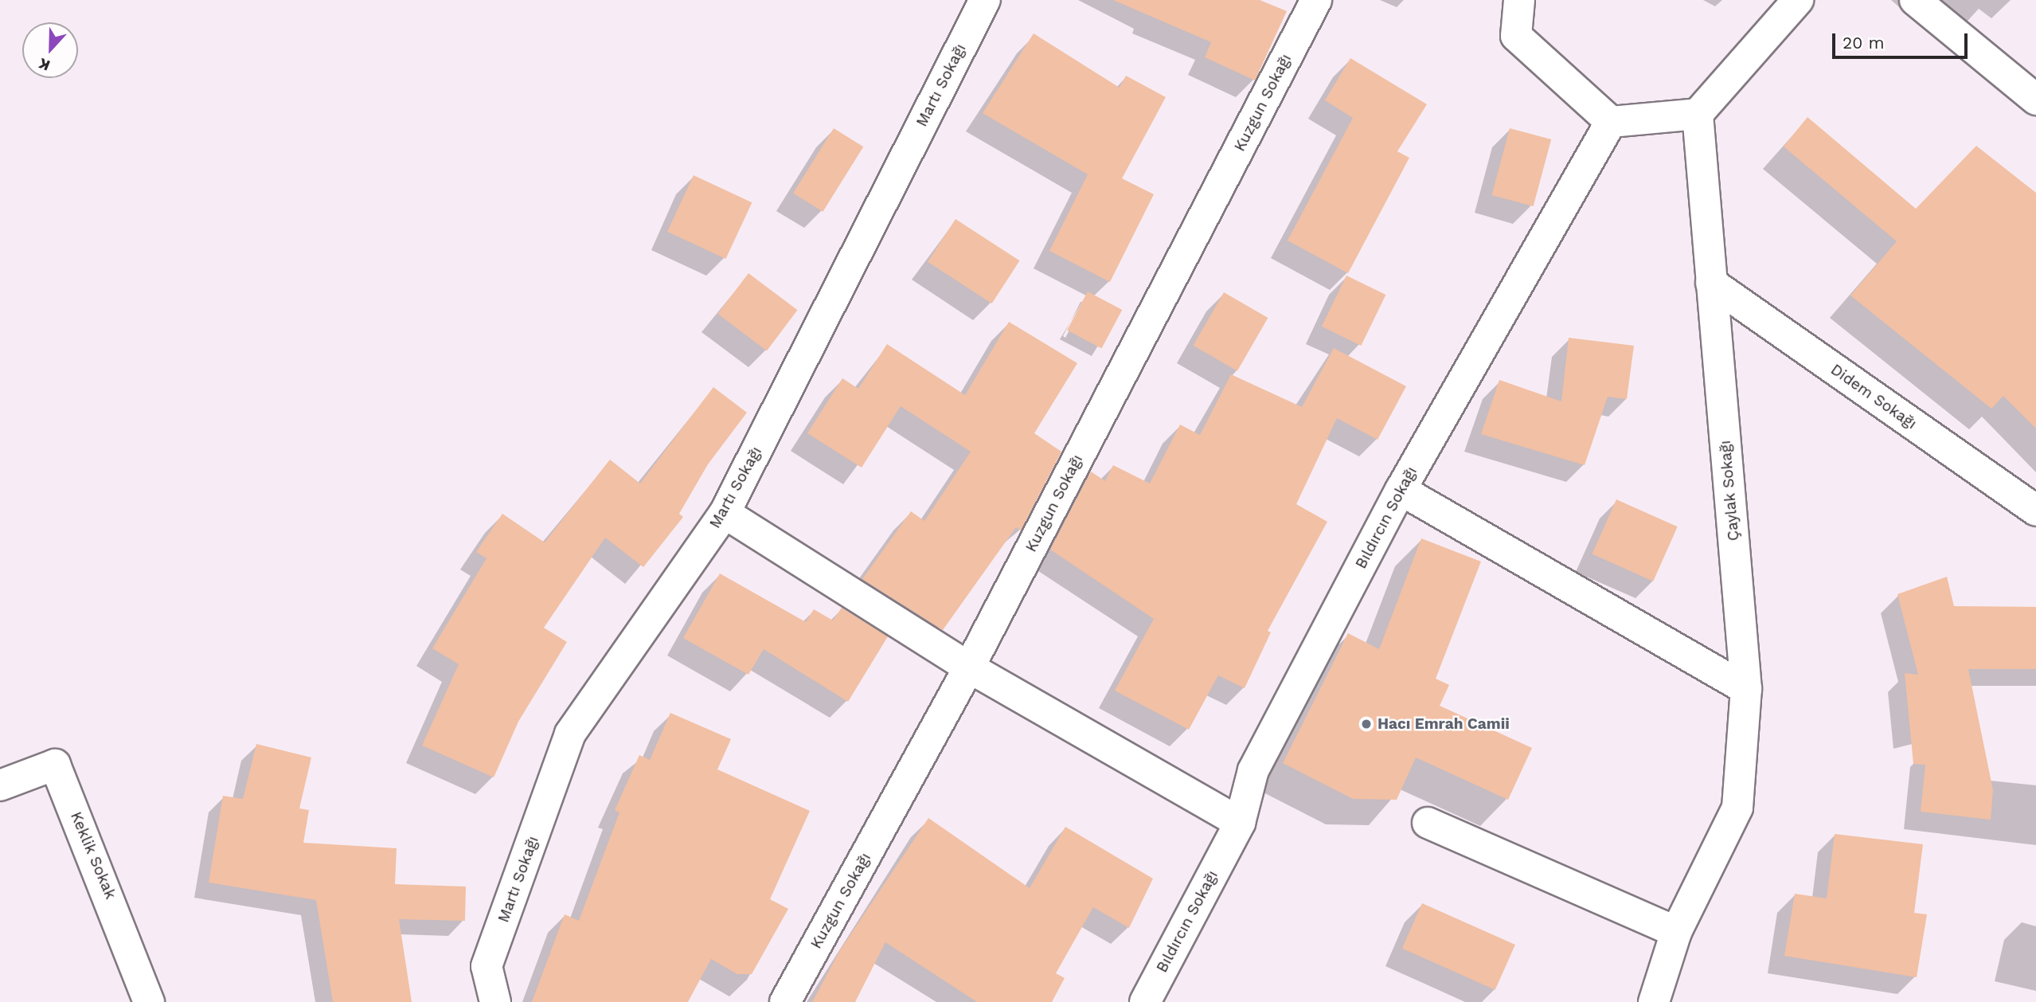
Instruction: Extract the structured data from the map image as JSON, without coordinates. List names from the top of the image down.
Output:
{
  "streets": {
    "street": [
      "Martı Sokağı",
      "Kuzgun Sokağı",
      "Didem Sokağı",
      "Çaylak Sokağı",
      "Bıldırcın Sokağı",
      "Keklik Sokak"
    ]
  },
  "crossings": [
    ["Didem Sokağı", "Çaylak Sokağı"]
  ],
  "places": ["Hacı Emrah Camii"],
  "scale_bar": "20 m",
  "north": "bottom"
}
